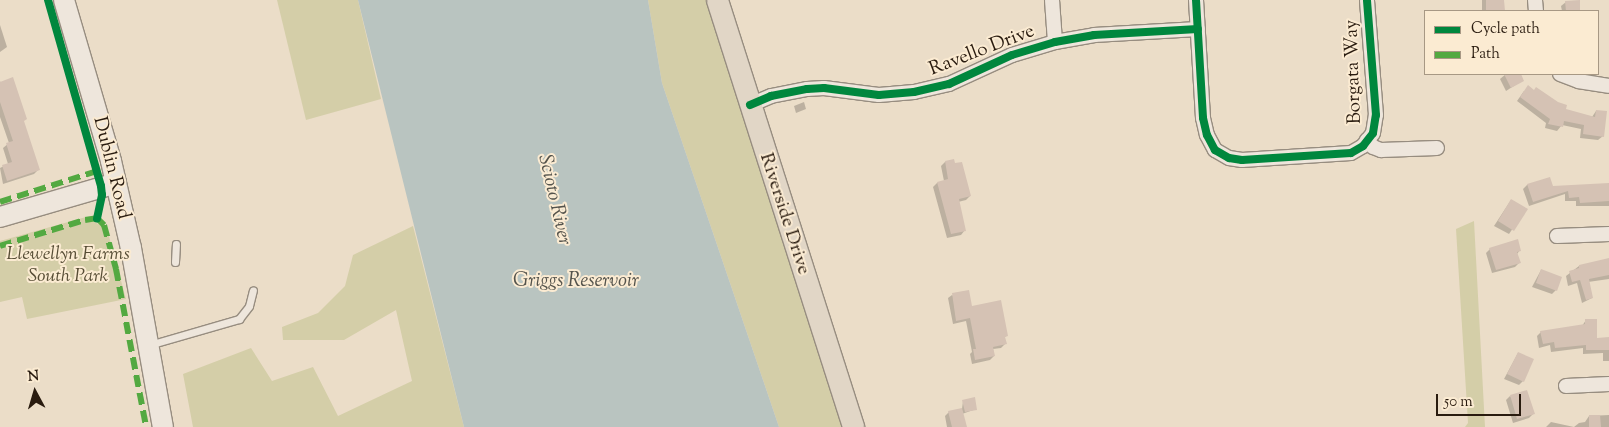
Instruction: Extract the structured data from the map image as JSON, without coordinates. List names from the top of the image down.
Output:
{
  "streets": {
    "main road": ["Dublin Road", "Riverside Drive"],
    "street": ["Ravello Drive", "Borgata Way"]
  },
  "crossings": [
    ["Ravello Drive", "Riverside Drive"]
  ],
  "water": ["Scioto River", "Griggs Reservoir"],
  "parks": ["Llewellyn Farms South Park"],
  "legend": ["Cycle path", "Path"],
  "scale_bar": "50 m",
  "north": "top"
}
